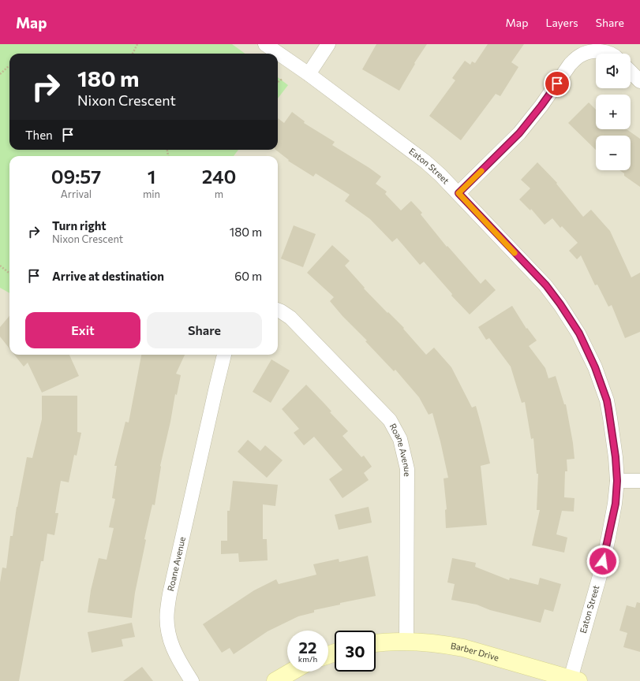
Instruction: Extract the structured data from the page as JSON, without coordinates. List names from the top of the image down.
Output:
{
  "streets": {
    "street": ["Eaton Street", "Roane Avenue", "Barber Drive"]
  },
  "crossings": [
    ["Eaton Street", "Barber Drive"],
    ["Roane Avenue", "Barber Drive"]
  ],
  "page": {
    "header": "Map",
    "nav": ["Map", "Layers", "Share"],
    "map_buttons": ["+", "−"],
    "turn": ["180 m", "Nixon Crescent"],
    "then": "Then",
    "eta": [
      "09:57",
      "Arrival",
      "1",
      "min",
      "240",
      "m"
    ],
    "list": [
      {
        "name": "Turn right",
        "note": "Nixon Crescent",
        "value": "180 m"
      },
      {
        "name": "Arrive at destination",
        "value": "60 m"
      }
    ],
    "buttons": ["Exit", "Share"],
    "speed": "22 km/h",
    "limit": "30"
  }
}
